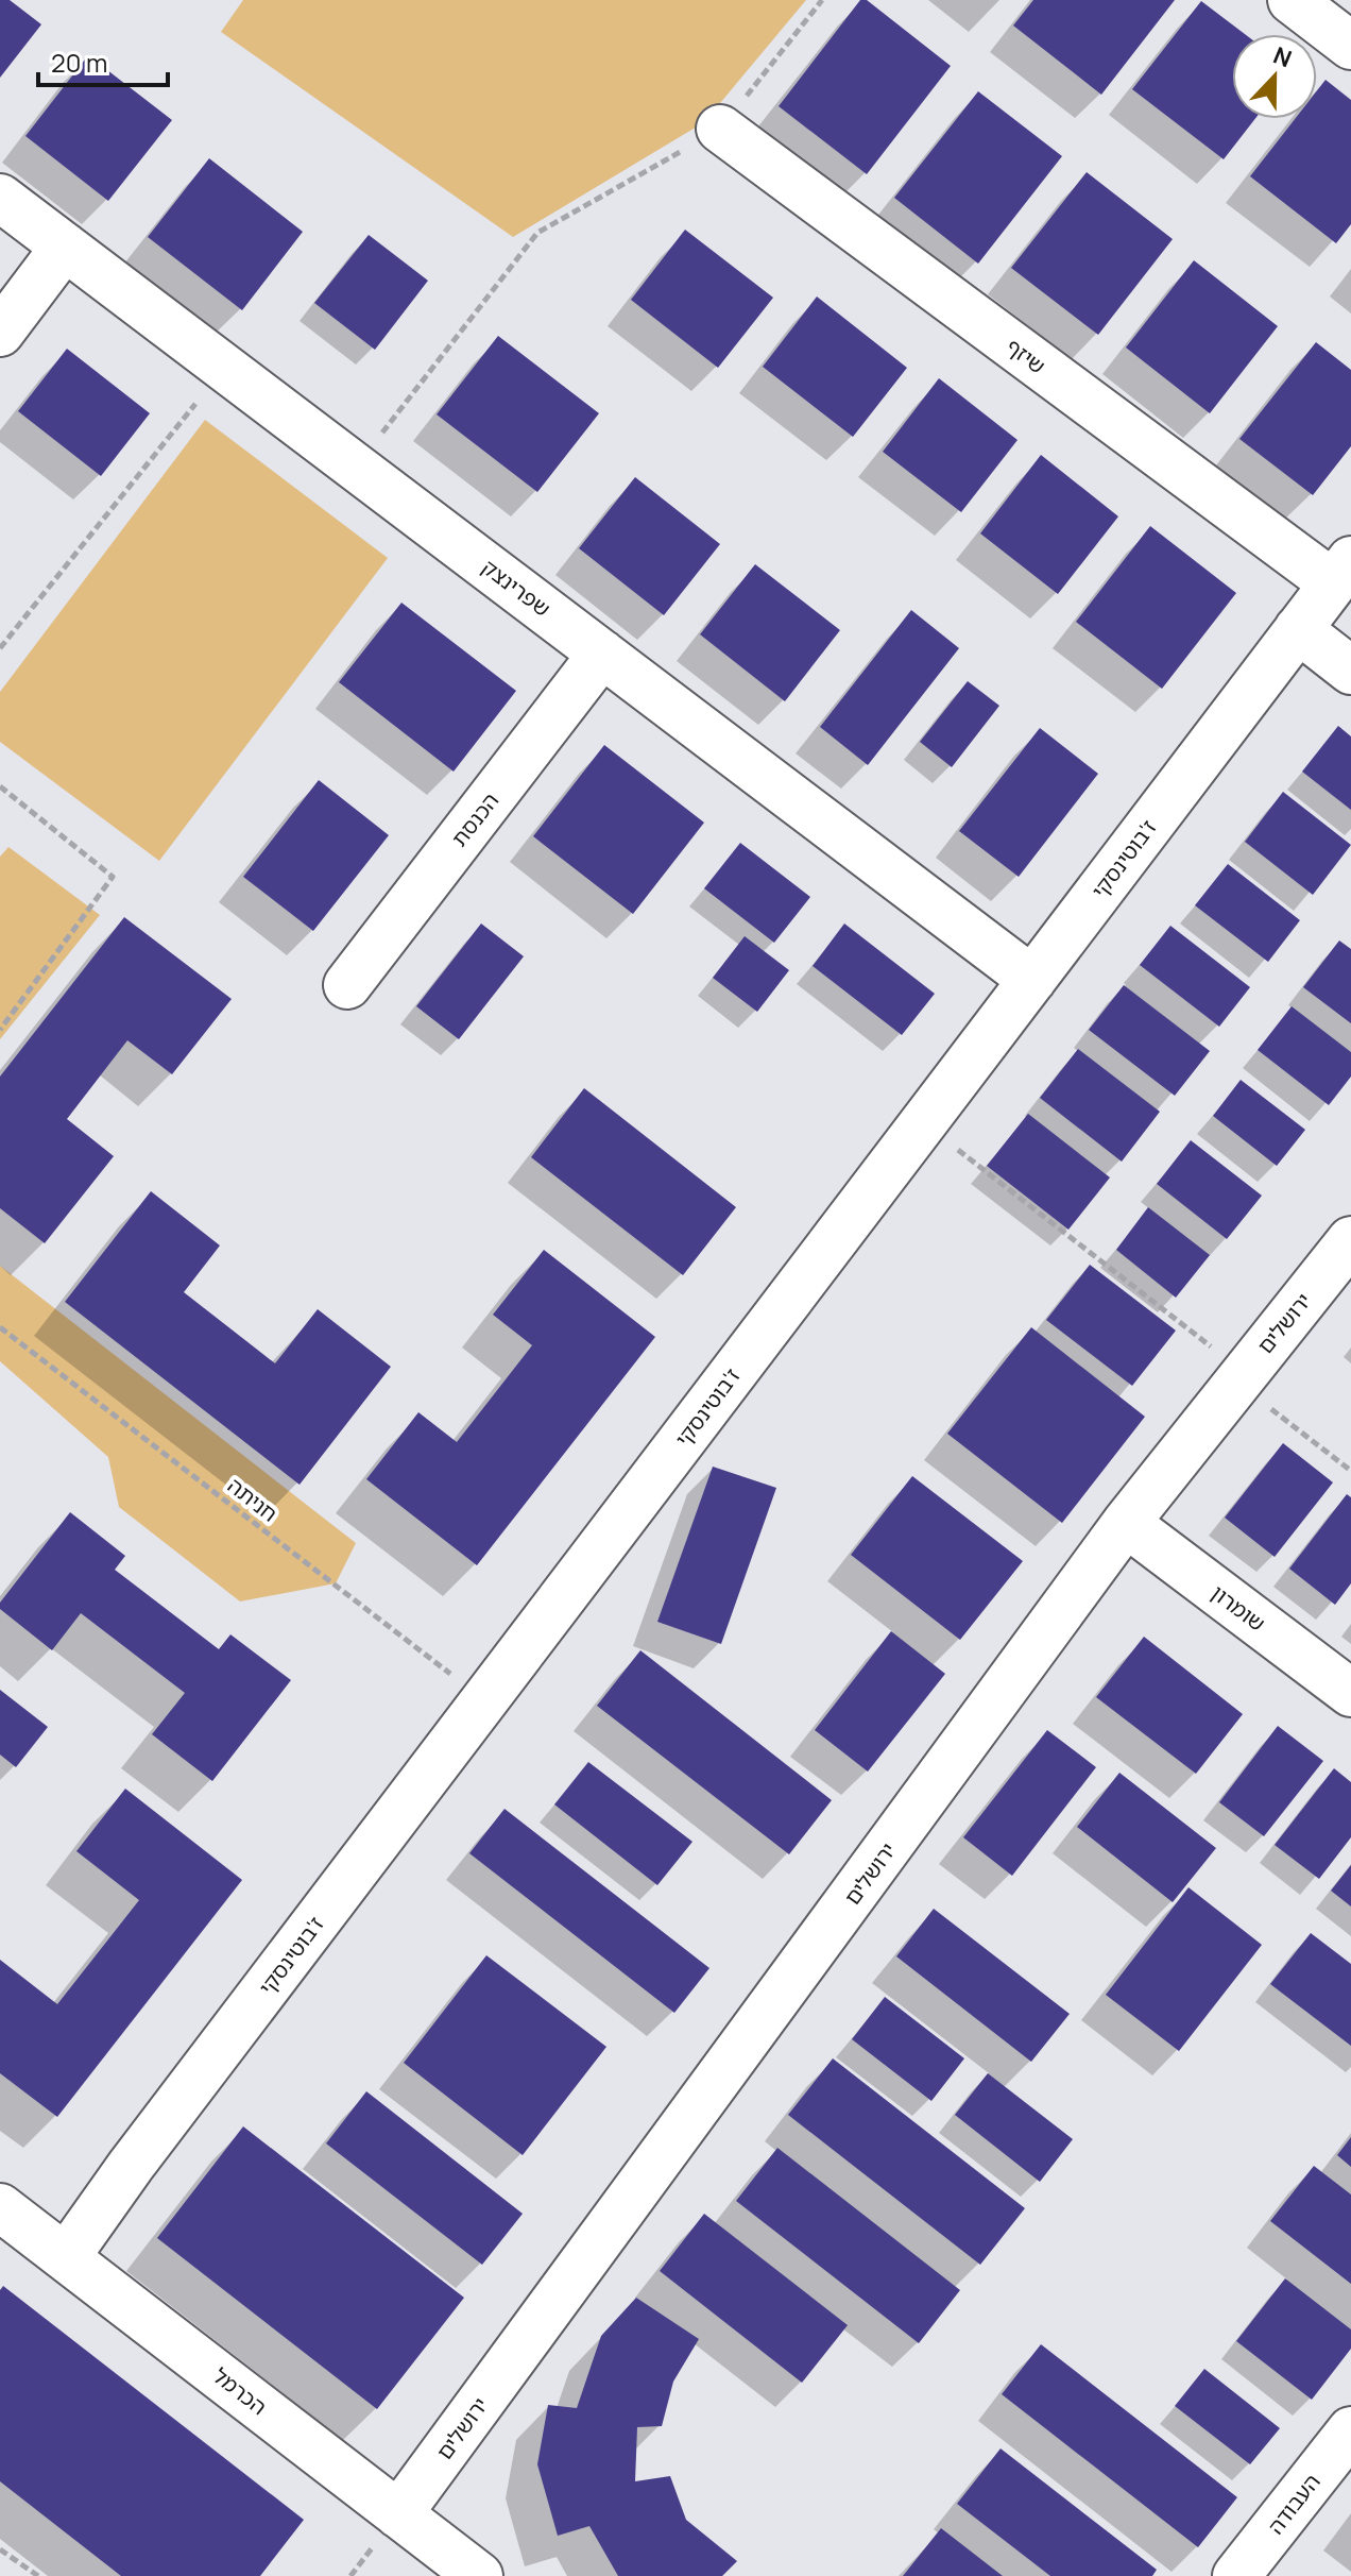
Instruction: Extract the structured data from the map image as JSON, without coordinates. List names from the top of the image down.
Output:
{
  "streets": {
    "street": [
      "שיזף",
      "שפרינצק",
      "הכנסת",
      "ז'בוטינסקי",
      "ירושלים",
      "שומרון",
      "הכרמל",
      "העבודה"
    ],
    "path": ["חניתה"]
  },
  "crossings": [
    ["שיזף", "ז'בוטינסקי"],
    ["שפרינצק", "הכנסת"],
    ["שפרינצק", "ז'בוטינסקי"],
    ["ז'בוטינסקי", "חניתה"],
    ["ז'בוטינסקי", "הכרמל"],
    ["ירושלים", "שומרון"],
    ["ירושלים", "הכרמל"]
  ],
  "scale_bar": "20 m",
  "north": "top"
}
